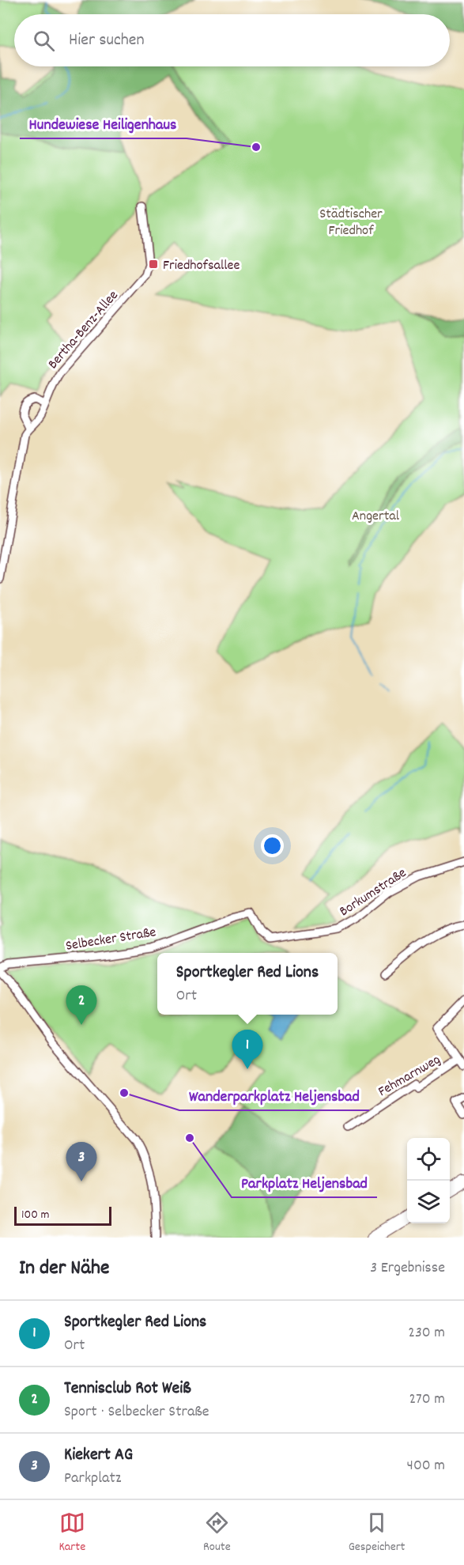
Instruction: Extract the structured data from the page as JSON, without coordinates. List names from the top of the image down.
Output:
{
  "streets": {
    "street": [
      "Bertha-Benz-Allee",
      "Borkumstraße",
      "Selbecker Straße",
      "Fehmarnweg"
    ]
  },
  "crossings": [
    ["Borkumstraße", "Selbecker Straße"]
  ],
  "parks": ["Städtischer Friedhof", "Angertal"],
  "places": {
    "other": ["Hundewiese Heiligenhaus", "Wanderparkplatz Heljensbad", "Parkplatz Heljensbad"],
    "transit": ["Friedhofsallee"]
  },
  "scale_bar": "100 m",
  "page": {
    "search": "Hier suchen",
    "popup": ["Sportkegler Red Lions", "Ort"],
    "pins": ["2", "1", "3"],
    "scale": "100 m",
    "heading": ["In der Nähe", "3 Ergebnisse"],
    "list": [
      {
        "mark": "1",
        "name": "Sportkegler Red Lions",
        "note": "Ort",
        "value": "230 m"
      },
      {
        "mark": "2",
        "name": "Tennisclub Rot Weiß",
        "note": "Sport · Selbecker Straße",
        "value": "270 m"
      },
      {
        "mark": "3",
        "name": "Kiekert AG",
        "note": "Parkplatz",
        "value": "400 m"
      }
    ],
    "nav": ["Karte", "Route", "Gespeichert"]
  }
}
